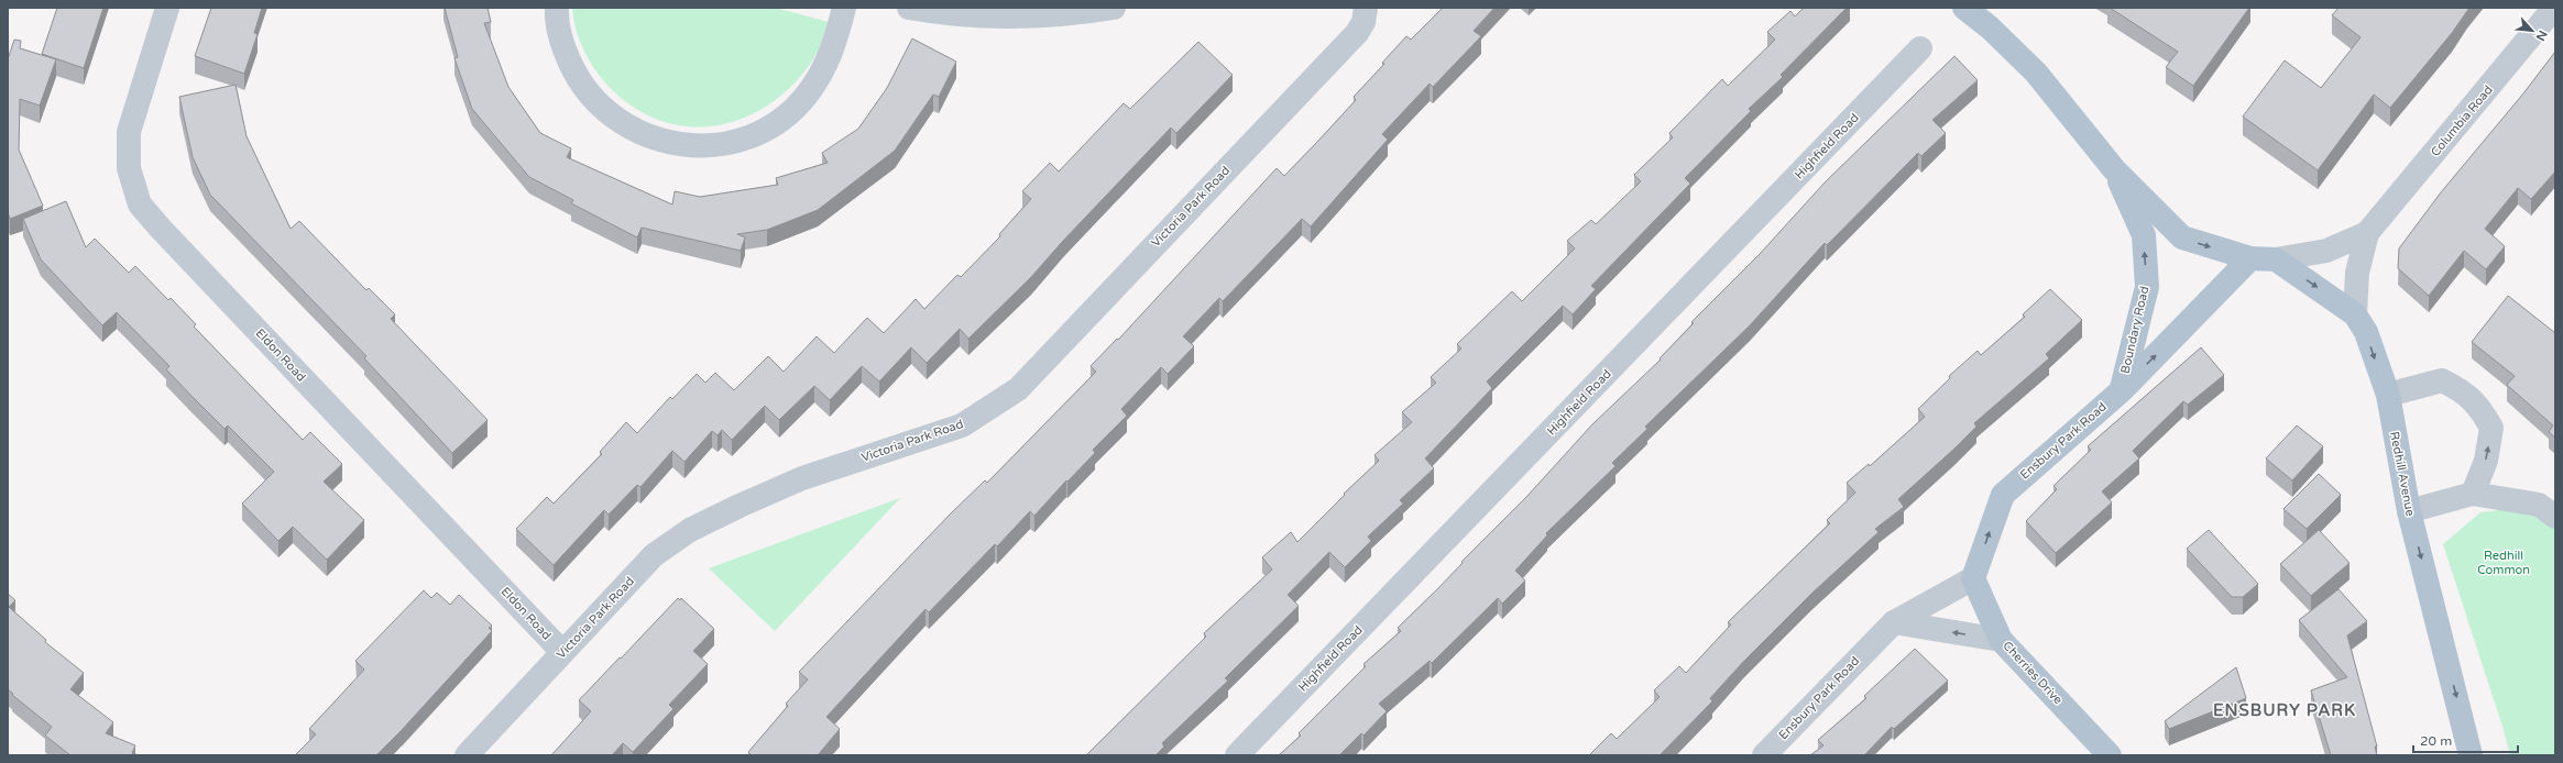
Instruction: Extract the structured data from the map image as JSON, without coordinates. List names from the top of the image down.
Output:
{
  "streets": {
    "main road": [
      "Boundary Road",
      "Ensbury Park Road",
      "Redhill Avenue",
      "Cherries Drive"
    ],
    "street": [
      "Columbia Road",
      "Highfield Road",
      "Victoria Park Road",
      "Eldon Road"
    ]
  },
  "crossings": [
    ["Columbia Road", "Redhill Avenue"],
    ["Victoria Park Road", "Eldon Road"],
    ["Boundary Road", "Ensbury Park Road"],
    ["Ensbury Park Road", "Cherries Drive"]
  ],
  "one_way": ["Ensbury Park Road", "Redhill Avenue"],
  "districts": ["ENSBURY PARK"],
  "parks": ["Redhill Common"],
  "scale_bar": "20 m",
  "north": "bottom right"
}
